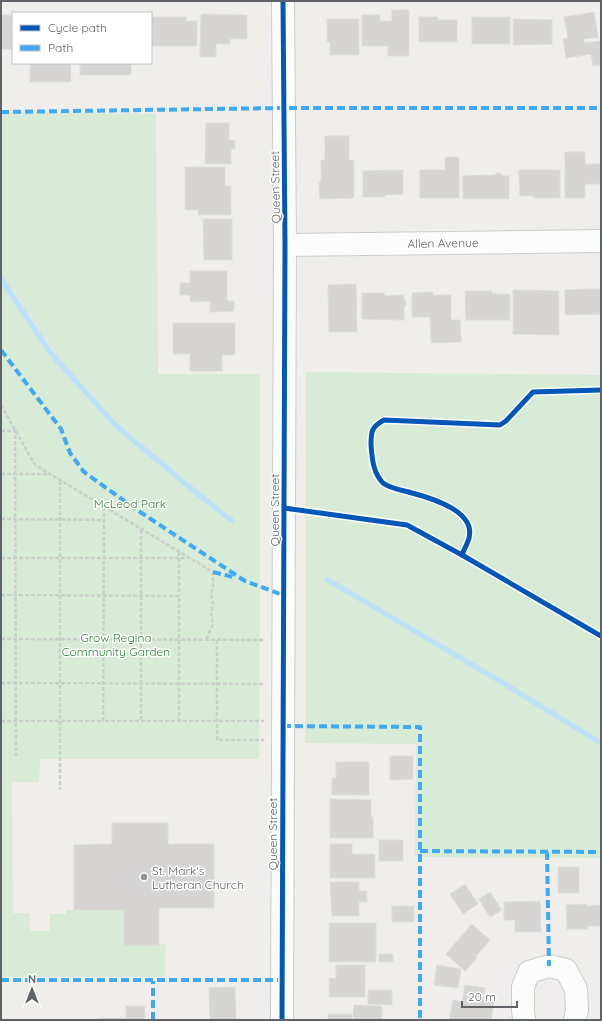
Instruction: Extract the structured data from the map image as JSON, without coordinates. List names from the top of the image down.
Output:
{
  "streets": {
    "street": ["Queen Street", "Allen Avenue"]
  },
  "crossings": [
    ["Queen Street", "Allen Avenue"]
  ],
  "parks": ["McLeod Park", "Grow Regina Community Garden"],
  "places": ["St. Mark's Lutheran Church"],
  "legend": ["Cycle path", "Path"],
  "scale_bar": "20 m",
  "north": "top"
}
